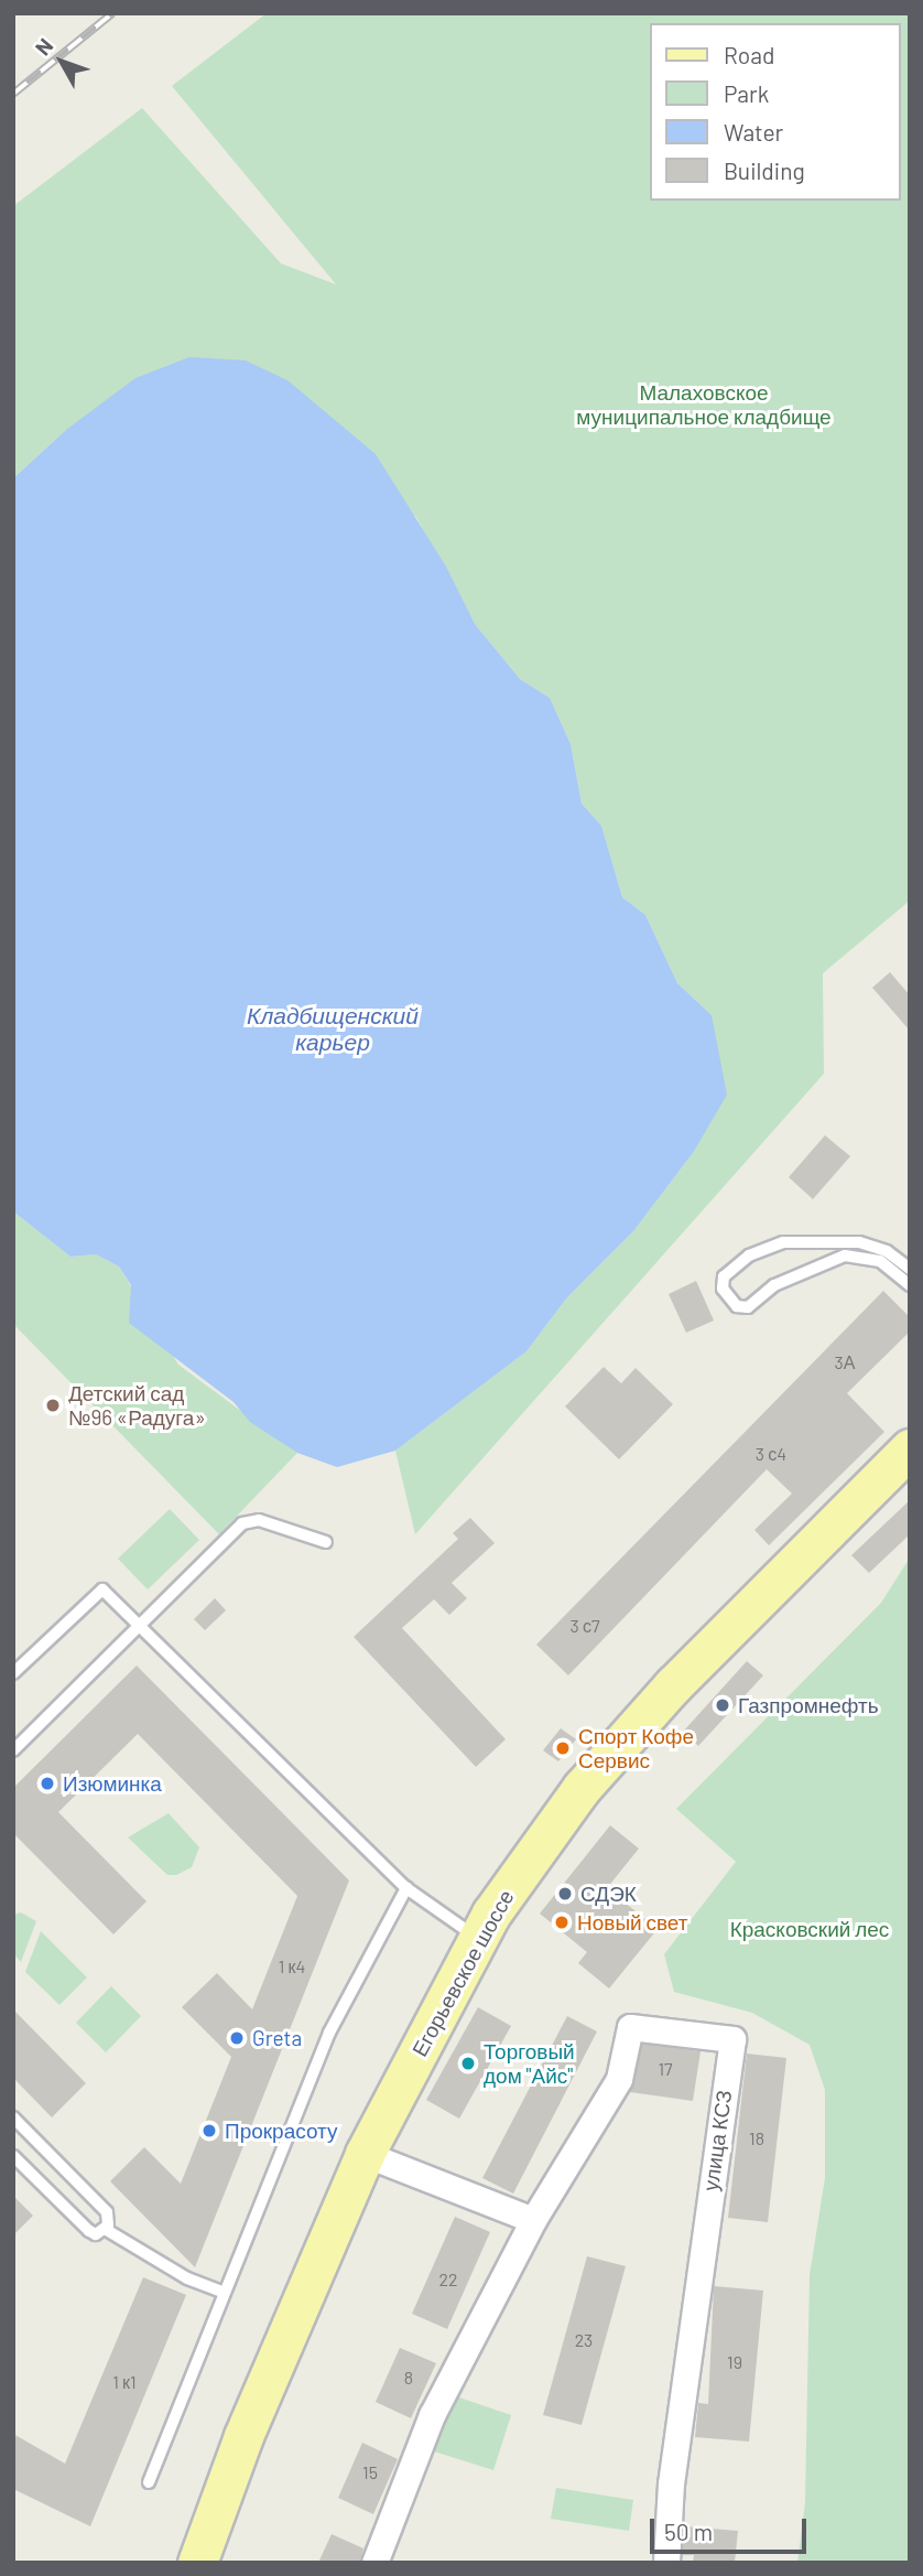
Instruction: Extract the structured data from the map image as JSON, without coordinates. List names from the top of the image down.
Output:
{
  "streets": {
    "main road": ["Егорьевское шоссе"],
    "street": ["улица КСЗ"]
  },
  "water": ["Кладбищенский карьер"],
  "parks": ["Малаховское муниципальное кладбище", "Красковский лес"],
  "places": [
    "Детский сад №96 «Радуга»",
    "Газпромнефть",
    "Спорт Кофе Сервис",
    "Изюминка",
    "СДЭК",
    "Новый свет",
    "Greta",
    "Торговый дом \"Айс\"",
    "Прокрасоту"
  ],
  "house_numbers": [
    "3А",
    "3 с4",
    "3 с7",
    "1 к4",
    "17",
    "18",
    "22",
    "23",
    "19",
    "8",
    "1 к1",
    "15"
  ],
  "legend": [
    "Road",
    "Park",
    "Water",
    "Building"
  ],
  "scale_bar": "50 m",
  "north": "top left"
}
